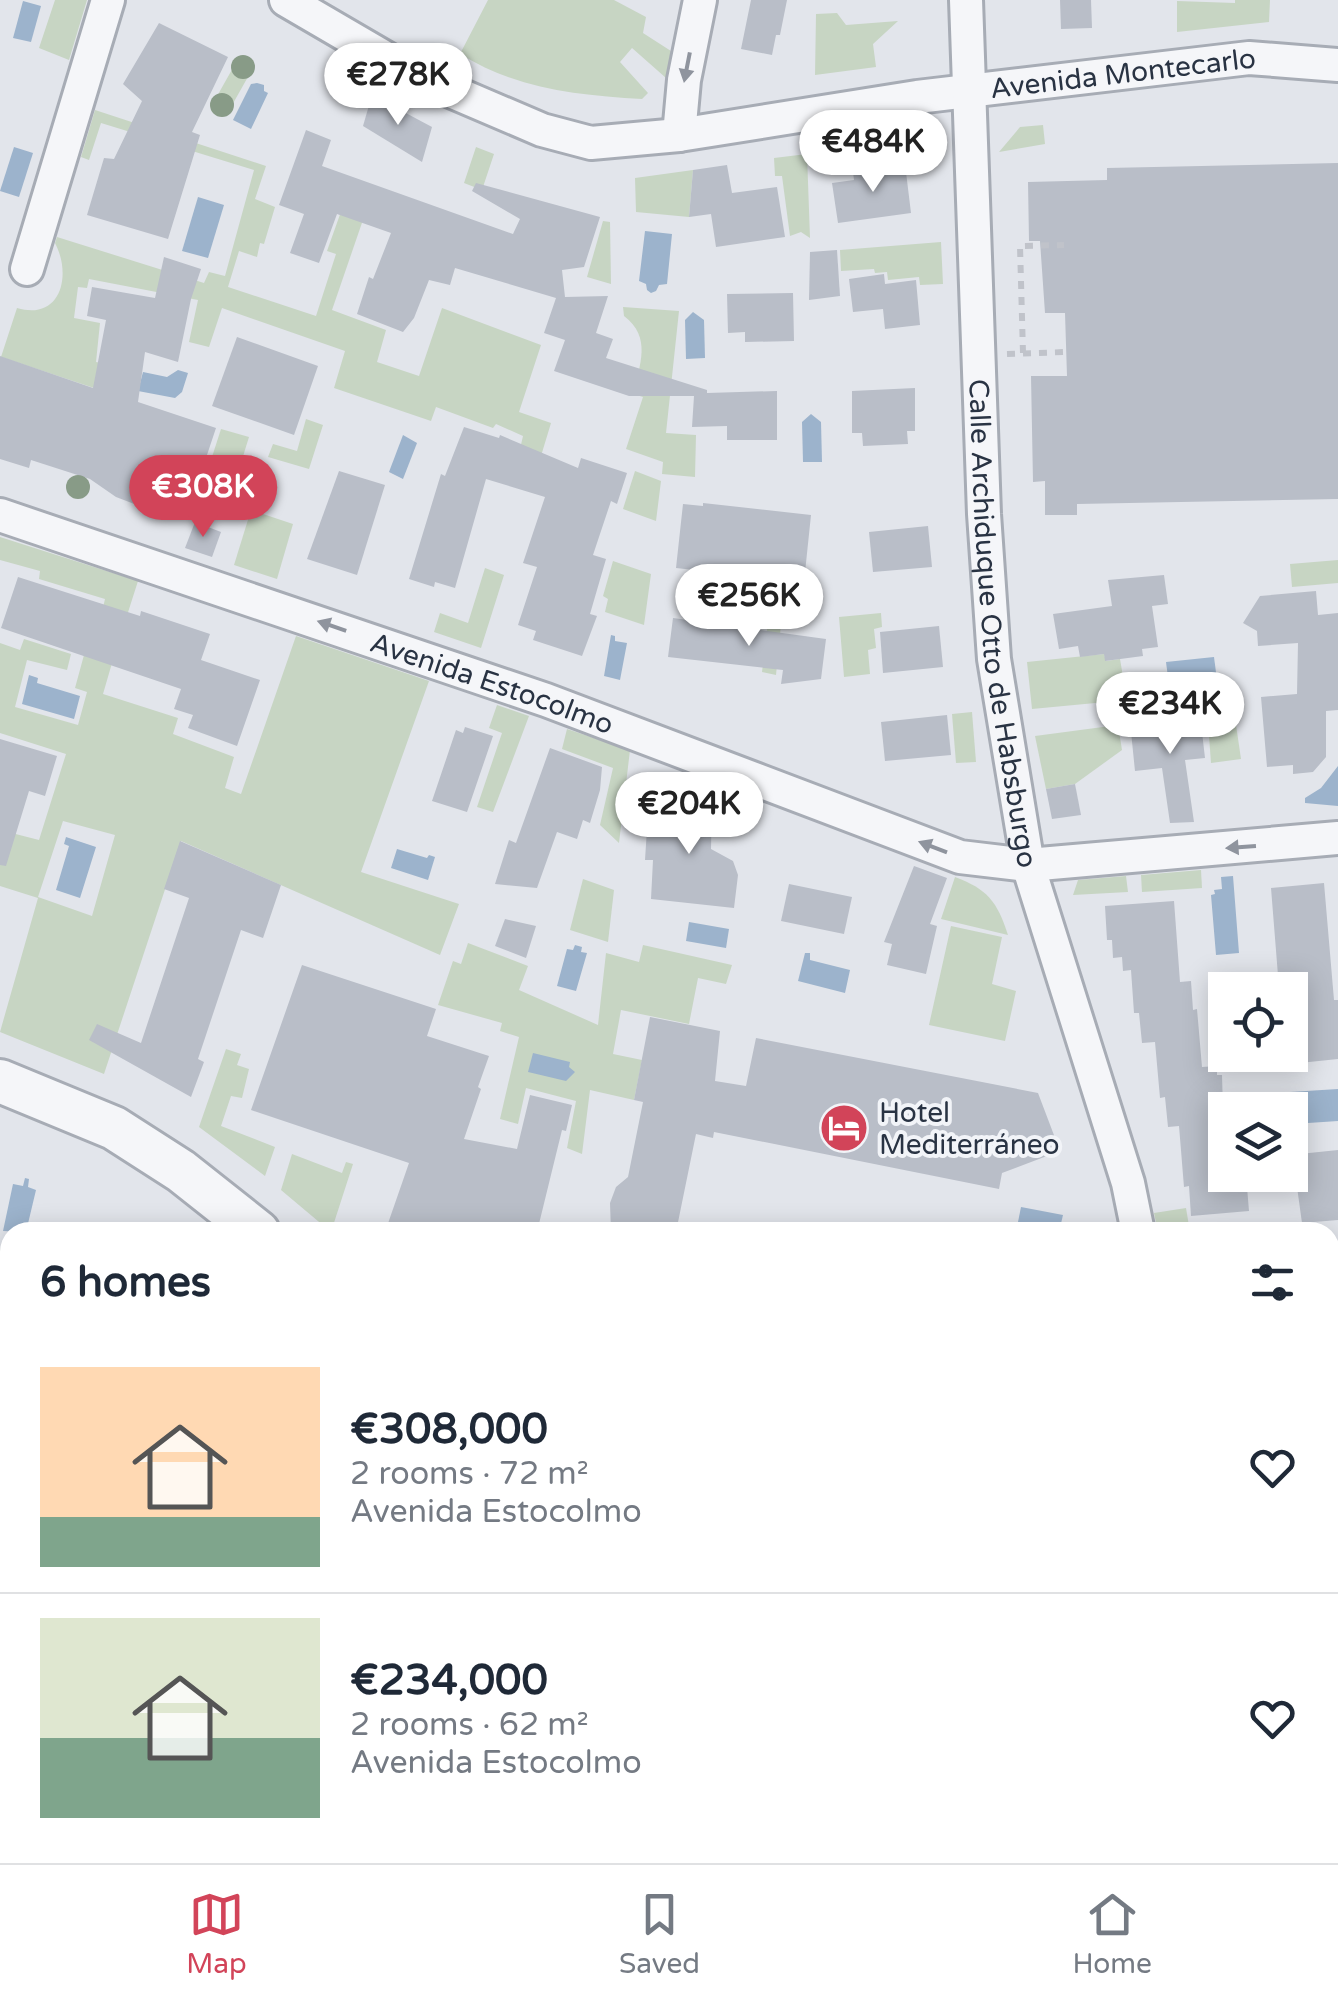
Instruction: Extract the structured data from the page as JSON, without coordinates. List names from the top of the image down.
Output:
{
  "streets": {
    "street": ["Avenida Montecarlo", "Calle Archiduque Otto de Habsburgo", "Avenida Estocolmo"]
  },
  "crossings": [
    ["Avenida Montecarlo", "Calle Archiduque Otto de Habsburgo"],
    ["Calle Archiduque Otto de Habsburgo", "Avenida Estocolmo"]
  ],
  "one_way": ["Avenida Estocolmo"],
  "places": {
    "hotel": ["Hotel Mediterráneo"]
  },
  "page": {
    "price": [
      "€278K",
      "€484K",
      "€308K",
      "€256K",
      "€234K",
      "€204K"
    ],
    "heading": "6 homes",
    "list": [
      {
        "name": "€308,000",
        "note": "2 rooms · 72 m² · Avenida Estocolmo"
      },
      {
        "name": "€234,000",
        "note": "2 rooms · 62 m² · Avenida Estocolmo"
      }
    ],
    "tabs": ["Map", "Saved", "Home"]
  }
}
